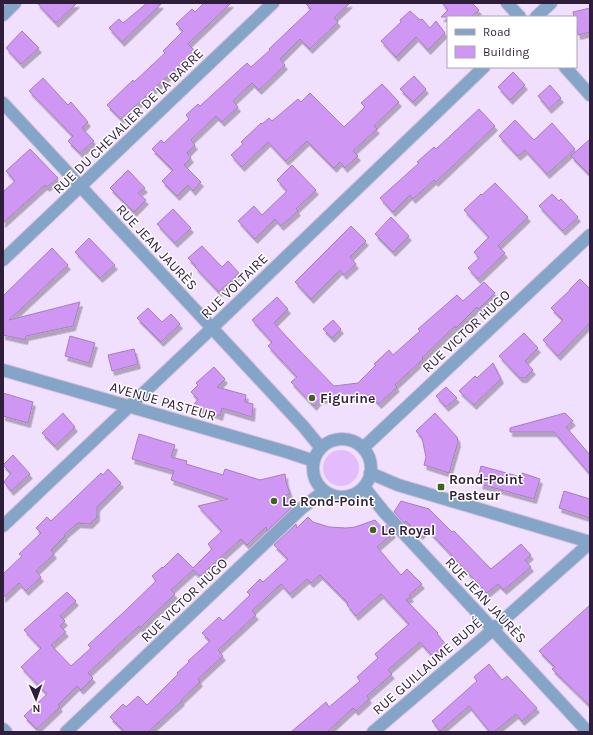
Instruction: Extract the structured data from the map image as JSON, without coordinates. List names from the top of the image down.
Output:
{
  "streets": {
    "street": [
      "RUE DU CHEVALIER DE LA BARRE",
      "RUE JEAN JAURÈS",
      "RUE VOLTAIRE",
      "RUE VICTOR HUGO",
      "AVENUE PASTEUR",
      "RUE GUILLAUME BUDÉ"
    ]
  },
  "crossings": [
    ["RUE DU CHEVALIER DE LA BARRE", "RUE JEAN JAURÈS"],
    ["RUE JEAN JAURÈS", "RUE VOLTAIRE"],
    ["RUE JEAN JAURÈS", "RUE VICTOR HUGO"],
    ["RUE JEAN JAURÈS", "AVENUE PASTEUR"],
    ["RUE JEAN JAURÈS", "RUE GUILLAUME BUDÉ"],
    ["RUE VOLTAIRE", "AVENUE PASTEUR"],
    ["RUE VICTOR HUGO", "AVENUE PASTEUR"]
  ],
  "places": {
    "other": ["Figurine", "Le Rond-Point", "Le Royal"],
    "transit": ["Rond-Point Pasteur"]
  },
  "legend": ["Road", "Building"],
  "north": "bottom"
}
